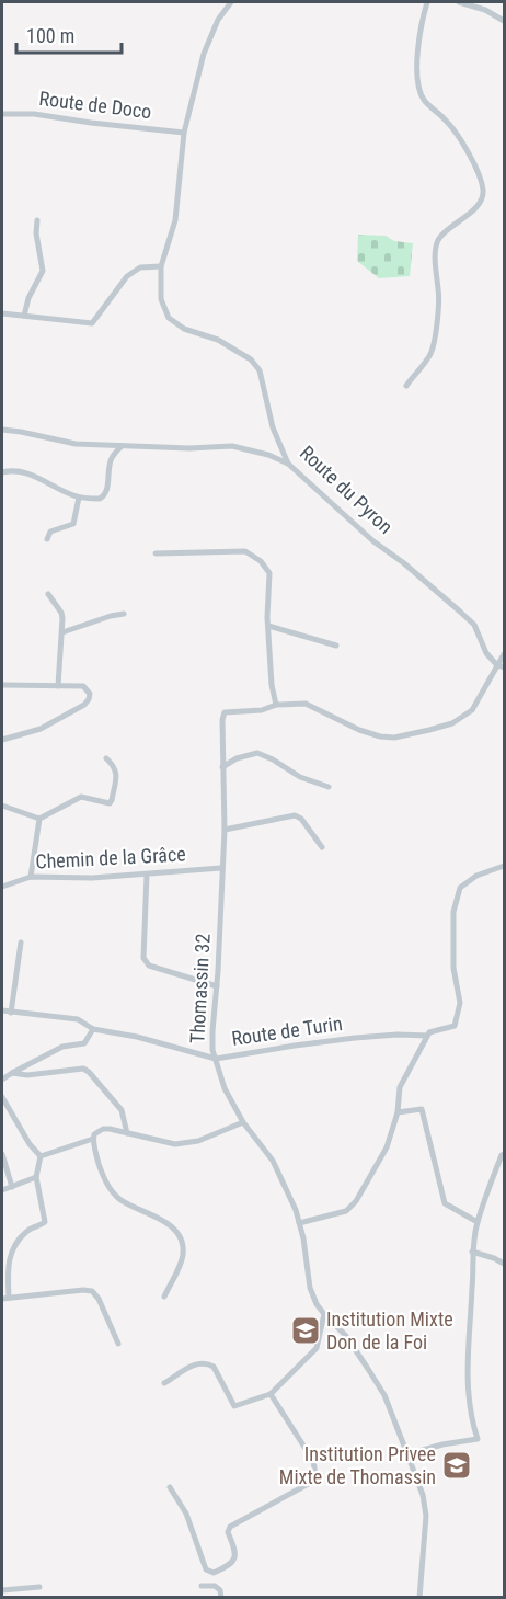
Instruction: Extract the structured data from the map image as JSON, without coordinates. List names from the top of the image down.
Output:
{
  "streets": {
    "street": [
      "Route de Doco",
      "Route du Pyron",
      "Chemin de la Grâce",
      "Thomassin 32",
      "Route de Turin"
    ]
  },
  "crossings": [
    ["Route de Doco", "Route du Pyron"],
    ["Chemin de la Grâce", "Thomassin 32"],
    ["Thomassin 32", "Route de Turin"]
  ],
  "places": {
    "school or university": ["Institution Mixte Don de la Foi", "Institution Privee Mixte de Thomassin"]
  },
  "scale_bar": "100 m"
}
